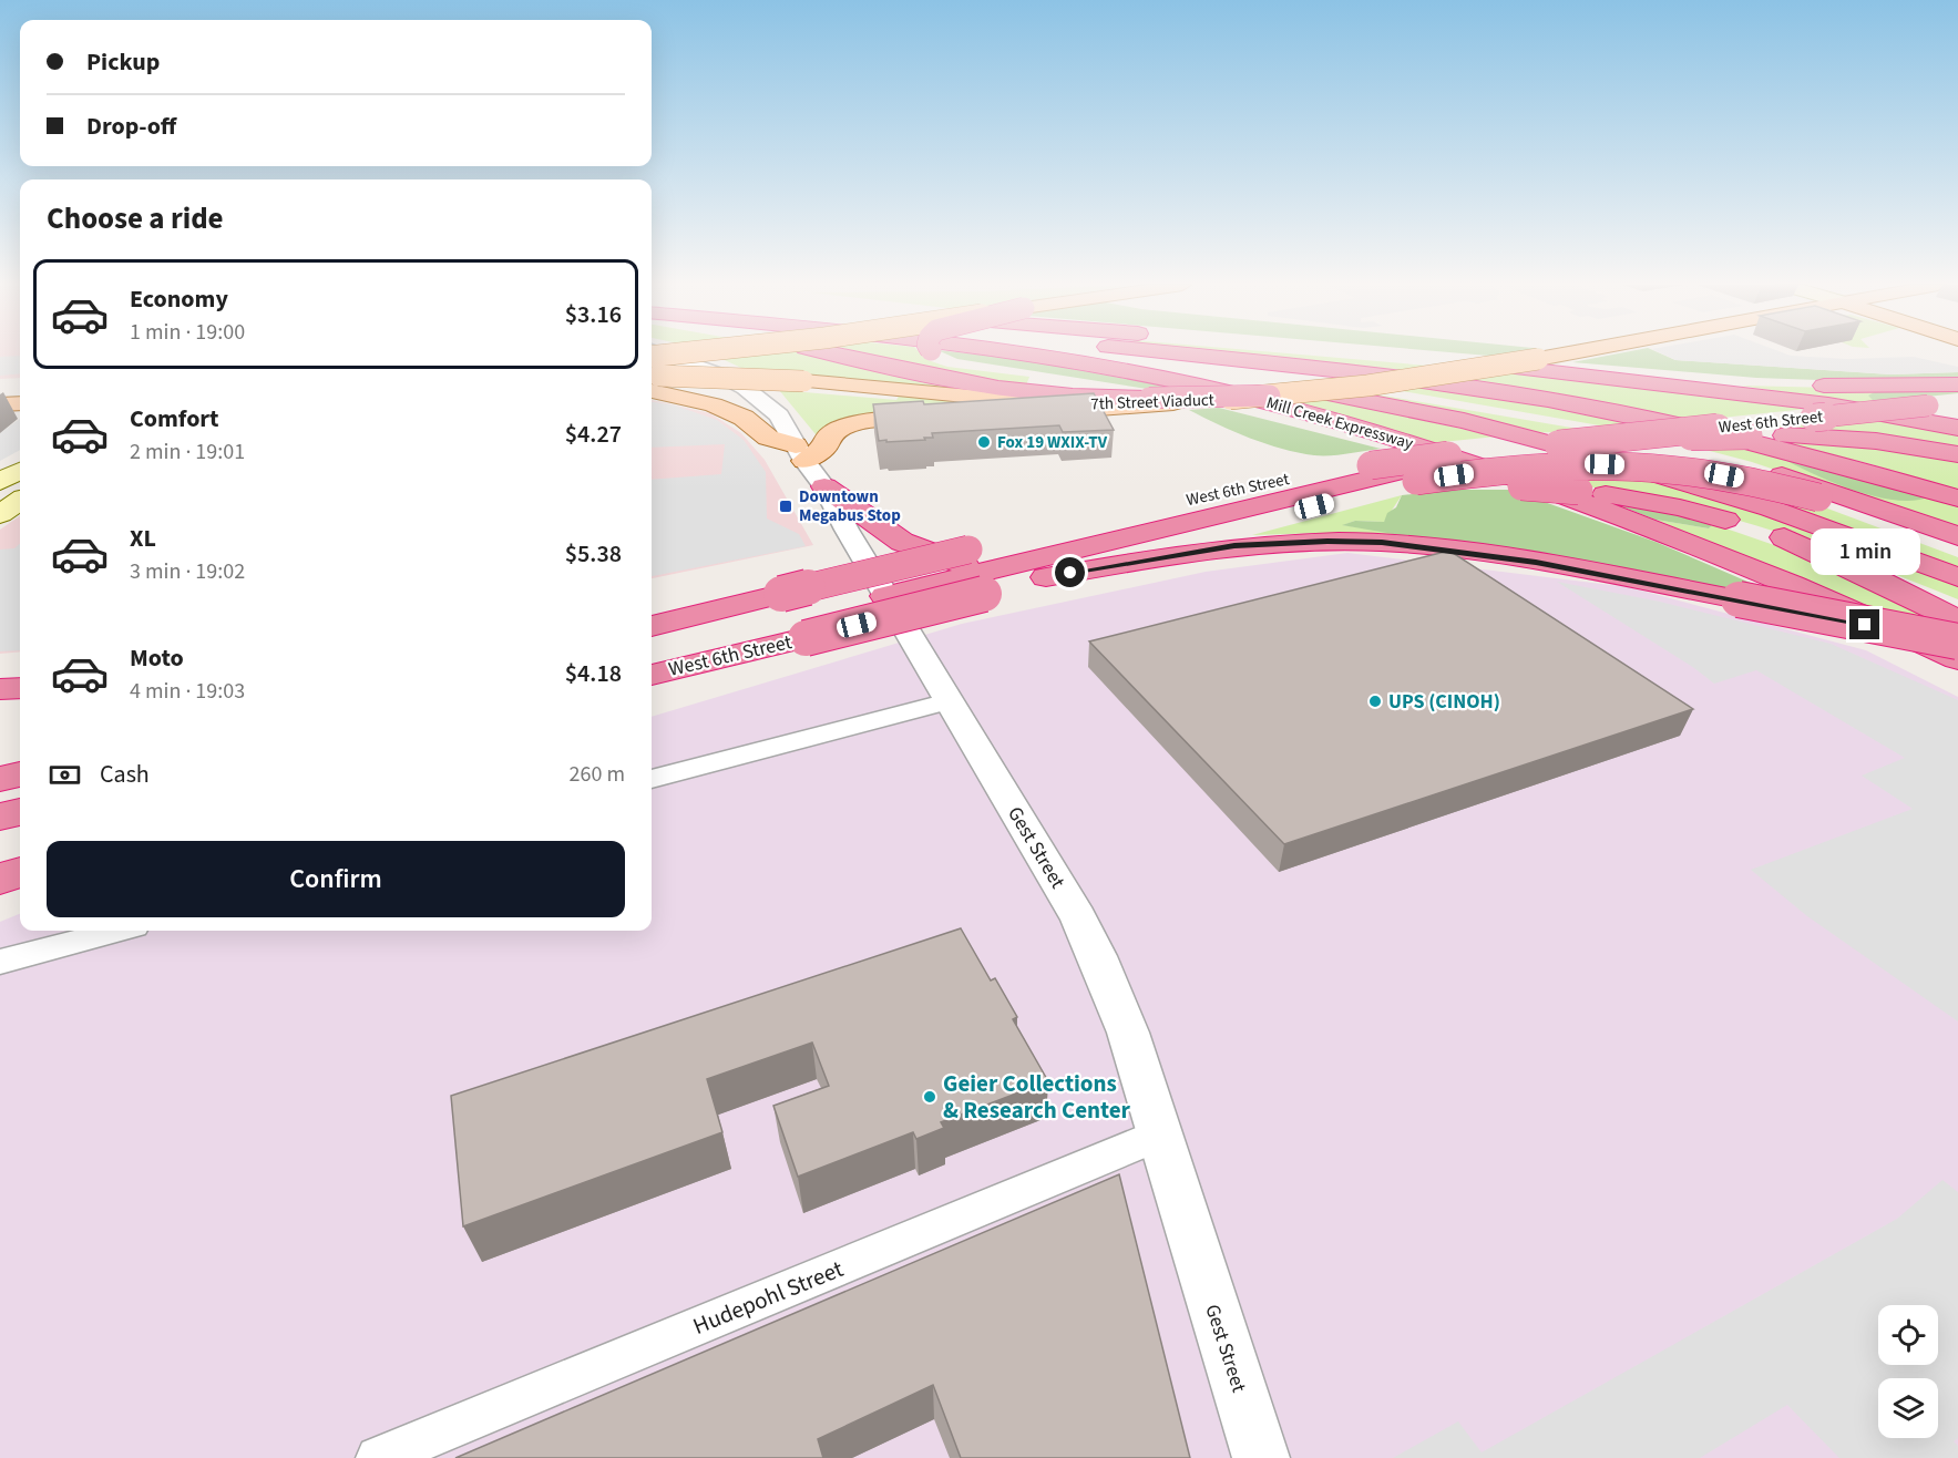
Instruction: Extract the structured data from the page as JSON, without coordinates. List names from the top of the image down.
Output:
{
  "streets": {
    "highway": ["West 6th Street", "Mill Creek Expressway"],
    "main road": ["7th Street Viaduct"],
    "street": ["Gest Street", "Hudepohl Street"]
  },
  "crossings": [
    ["Gest Street", "Hudepohl Street"]
  ],
  "places": {
    "other": ["Fox 19 WXIX-TV", "UPS (CINOH)", "Geier Collections & Research Center"],
    "transit": ["Downtown Megabus Stop"]
  },
  "page": {
    "banner": ["Pickup", "Drop-off"],
    "heading": "Choose a ride",
    "list": [
      {
        "name": "Economy",
        "note": "1 min · 19:00",
        "value": "$3.16"
      },
      {
        "name": "Comfort",
        "note": "2 min · 19:01",
        "value": "$4.27"
      },
      {
        "name": "XL",
        "note": "3 min · 19:02",
        "value": "$5.38"
      },
      {
        "name": "Moto",
        "note": "4 min · 19:03",
        "value": "$4.18"
      }
    ],
    "bubble": "1 min",
    "pay": ["Cash", "260 m"],
    "buttons": "Confirm"
  }
}
